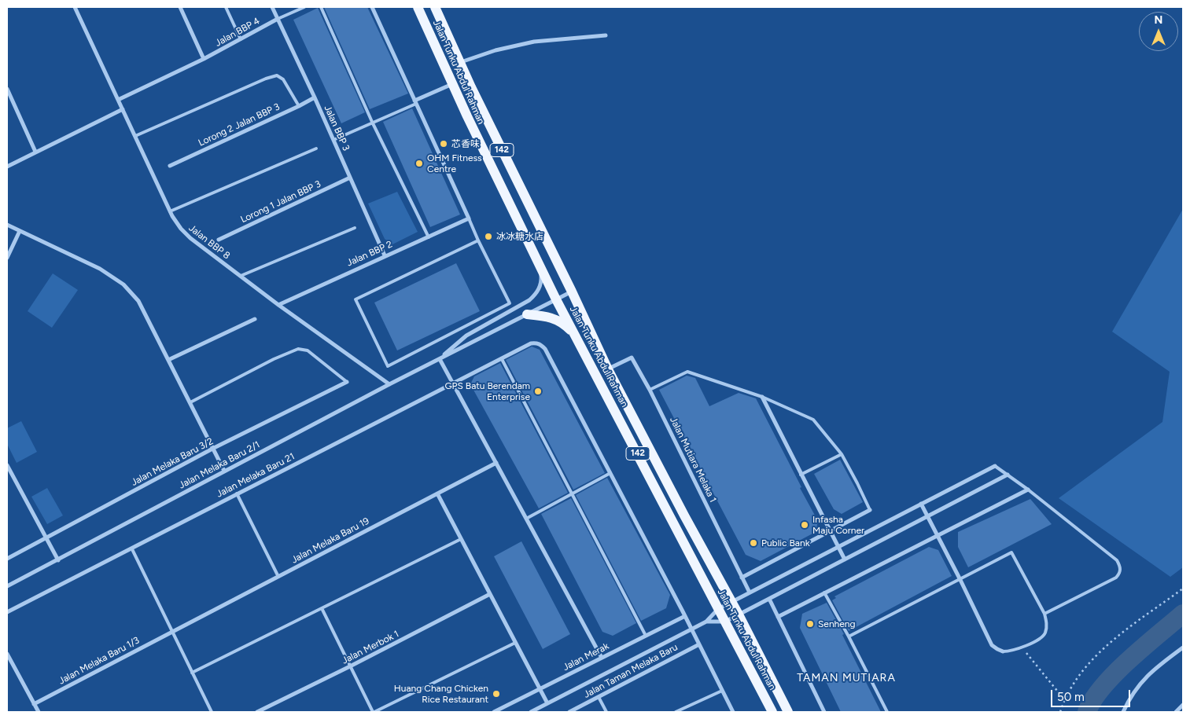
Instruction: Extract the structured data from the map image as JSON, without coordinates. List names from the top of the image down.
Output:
{
  "streets": {
    "main road": ["Jalan Tunku Abdul Rahman", "142"],
    "street": [
      "Jalan BBP 4",
      "Lorong 2 Jalan BBP 3",
      "Jalan BBP 3",
      "Lorong 1 Jalan BBP 3",
      "Jalan BBP 8",
      "Jalan BBP 2",
      "Jalan Mutiara Melaka 1",
      "Jalan Melaka Baru 3/2",
      "Jalan Melaka Baru 2/1",
      "Jalan Melaka Baru 21",
      "Jalan Melaka Baru 19",
      "Jalan Merbok 1",
      "Jalan Merak",
      "Jalan Melaka Baru 1/3",
      "Jalan Taman Melaka Baru"
    ]
  },
  "crossings": [
    ["Jalan BBP 4", "Jalan BBP 3"],
    ["Jalan BBP 4", "Jalan BBP 8"],
    ["Jalan Tunku Abdul Rahman", "Jalan Mutiara Melaka 1"],
    ["Lorong 2 Jalan BBP 3", "Jalan BBP 3"],
    ["Jalan BBP 3", "Lorong 1 Jalan BBP 3"],
    ["Jalan BBP 3", "Jalan BBP 2"],
    ["Jalan BBP 8", "Jalan BBP 2"],
    ["Jalan BBP 8", "Jalan Melaka Baru 2/1"],
    ["Jalan Melaka Baru 19", "Jalan Melaka Baru 1/3"]
  ],
  "districts": ["TAMAN MUTIARA"],
  "places": [
    "芯香味",
    "OHM Fitness Centre",
    "冰冰糖水店",
    "GPS Batu Berendam Enterprise",
    "Infasha Maju Corner",
    "Public Bank",
    "Senheng",
    "Huang Chang Chicken Rice Restaurant"
  ],
  "scale_bar": "50 m",
  "north": "top"
}
